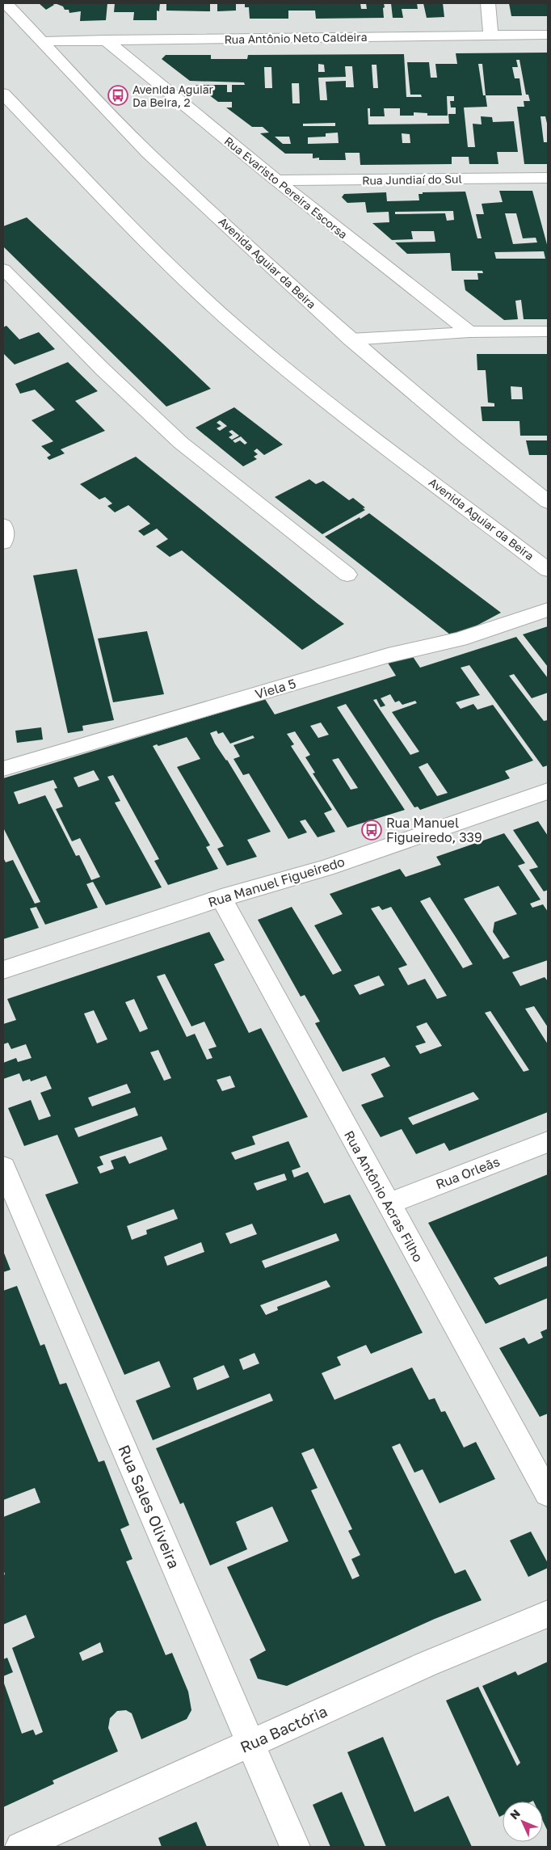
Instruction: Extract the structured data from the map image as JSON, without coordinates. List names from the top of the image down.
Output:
{
  "streets": {
    "street": [
      "Rua Antônio Neto Caldeira",
      "Rua Jundiaí do Sul",
      "Rua Evaristo Pereira Escorsa",
      "Avenida Aguiar da Beira",
      "Viela 5",
      "Rua Manuel Figueiredo",
      "Rua Orleãs",
      "Rua Antônio Acras Filho",
      "Rua Sales Oliveira",
      "Rua Bactória"
    ]
  },
  "crossings": [
    ["Rua Antônio Neto Caldeira", "Rua Evaristo Pereira Escorsa"],
    ["Rua Antônio Neto Caldeira", "Avenida Aguiar da Beira"],
    ["Rua Jundiaí do Sul", "Rua Evaristo Pereira Escorsa"],
    ["Rua Manuel Figueiredo", "Rua Antônio Acras Filho"],
    ["Rua Orleãs", "Rua Antônio Acras Filho"],
    ["Rua Sales Oliveira", "Rua Bactória"]
  ],
  "places": {
    "bus stop": ["Avenida Aguiar Da Beira, 2", "Rua Manuel Figueiredo, 339"]
  },
  "north": "top left"
}
